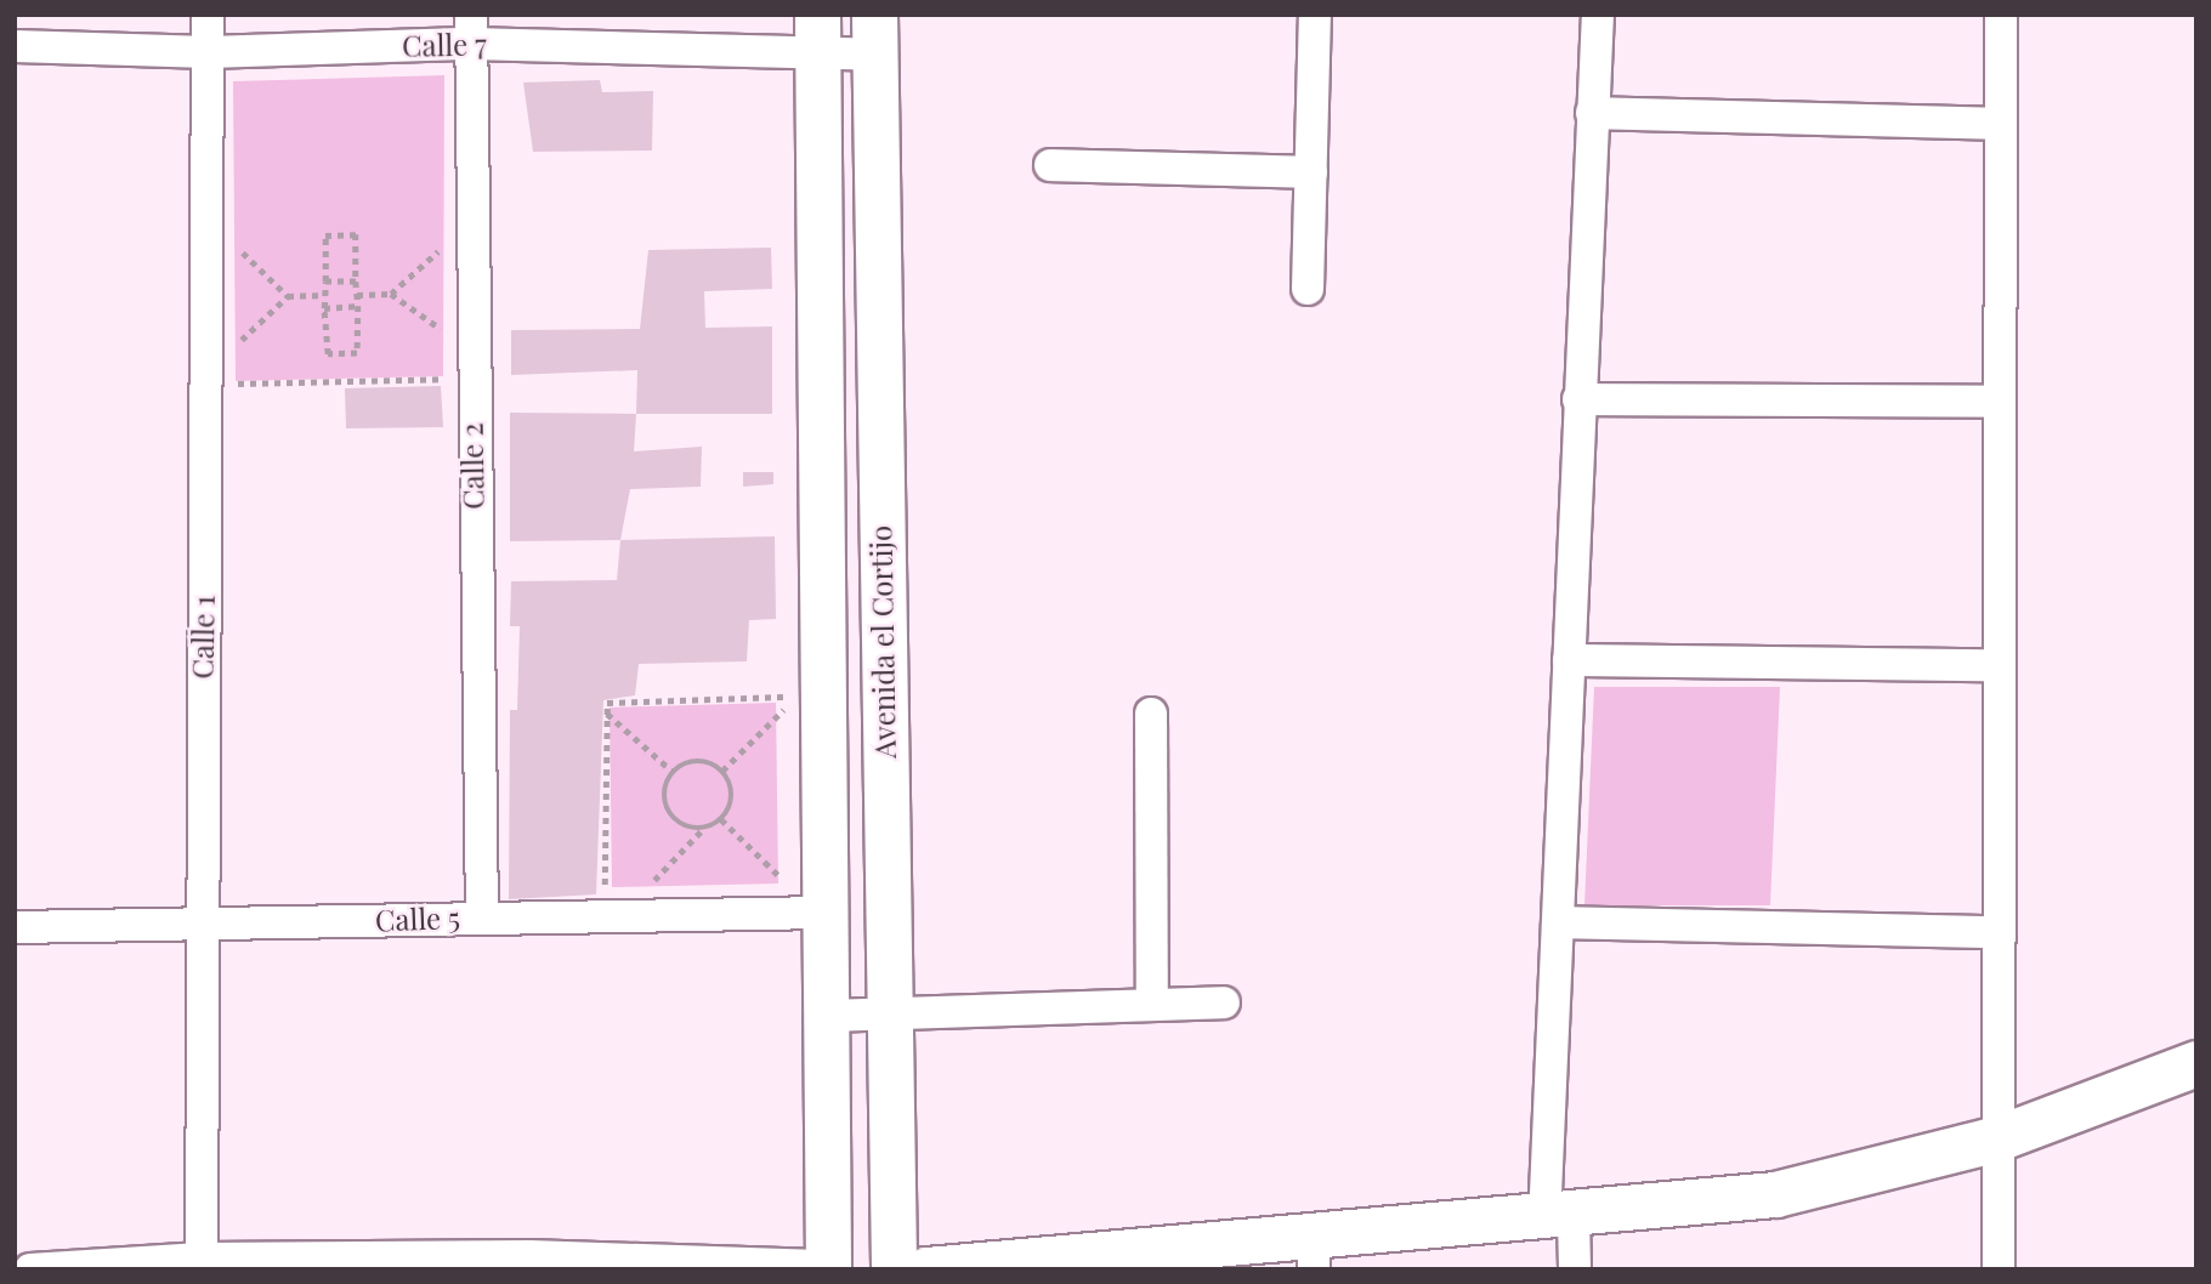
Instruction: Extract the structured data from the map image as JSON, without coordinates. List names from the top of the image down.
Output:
{
  "streets": {
    "street": [
      "Calle 7",
      "Calle 2",
      "Calle 1",
      "Avenida el Cortijo",
      "Calle 5"
    ]
  },
  "crossings": [
    ["Calle 7", "Calle 2"],
    ["Calle 7", "Calle 1"],
    ["Calle 7", "Avenida el Cortijo"],
    ["Calle 2", "Calle 5"],
    ["Calle 1", "Calle 5"]
  ]
}
